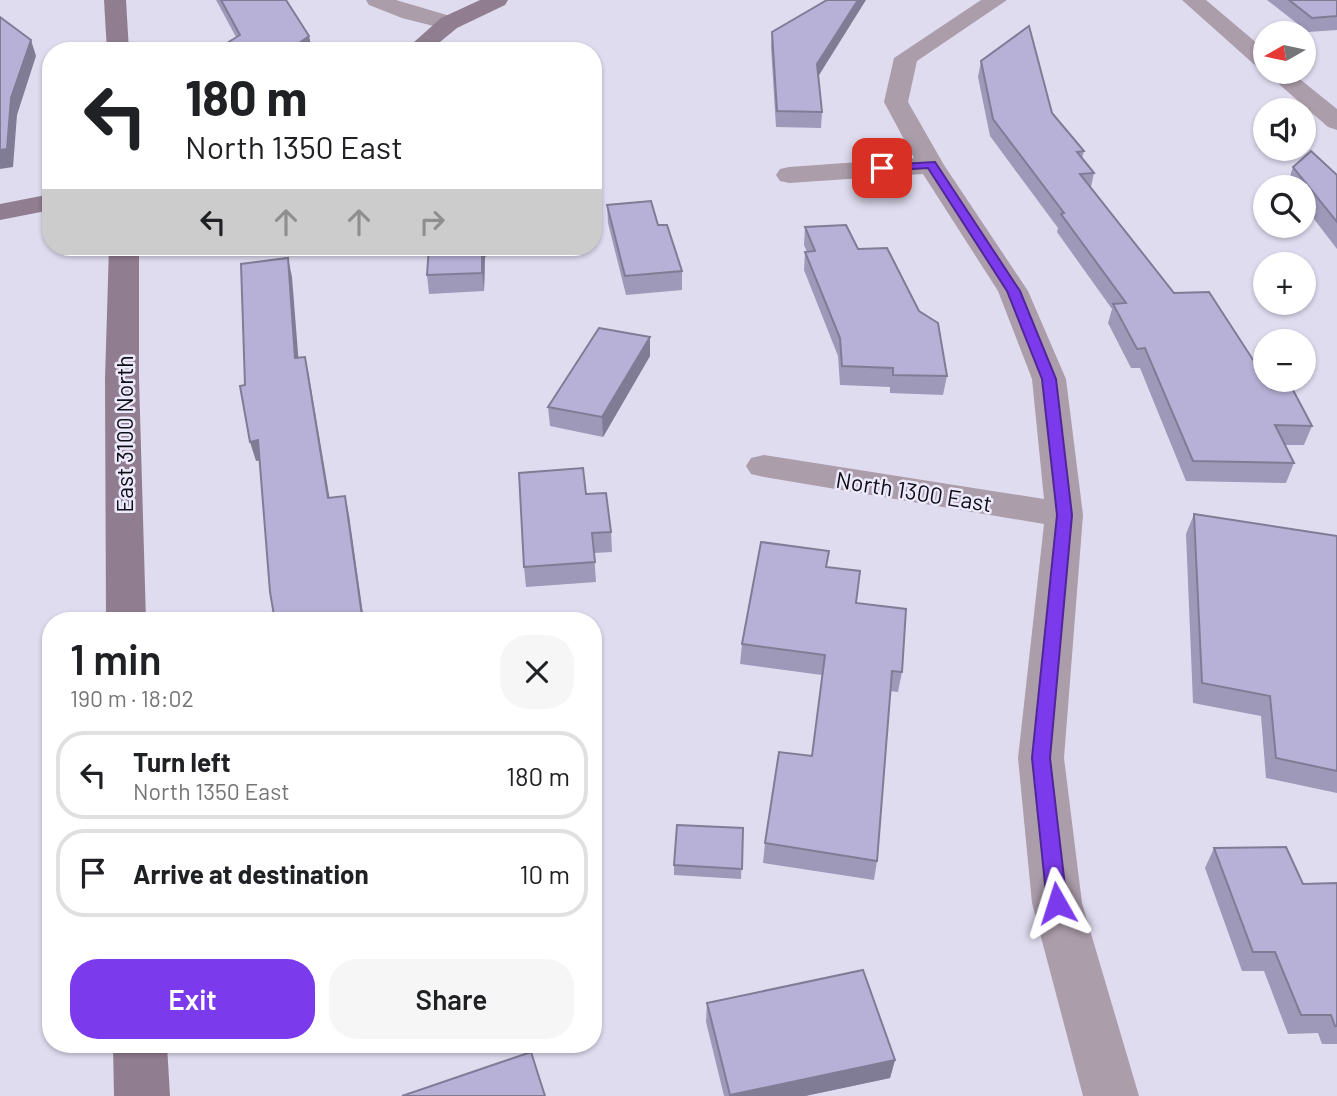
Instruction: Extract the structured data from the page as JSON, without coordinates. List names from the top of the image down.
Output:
{
  "streets": {
    "main road": ["East 3100 North"],
    "street": ["North 1300 East"]
  },
  "north": "left",
  "page": {
    "map_buttons": ["+", "−"],
    "turn": ["180 m", "North 1350 East"],
    "heading": ["1 min", "190 m · 18:02"],
    "list": [
      {
        "name": "Turn left",
        "note": "North 1350 East",
        "value": "180 m"
      },
      {
        "name": "Arrive at destination",
        "value": "10 m"
      }
    ],
    "buttons": ["Exit", "Share"]
  }
}
